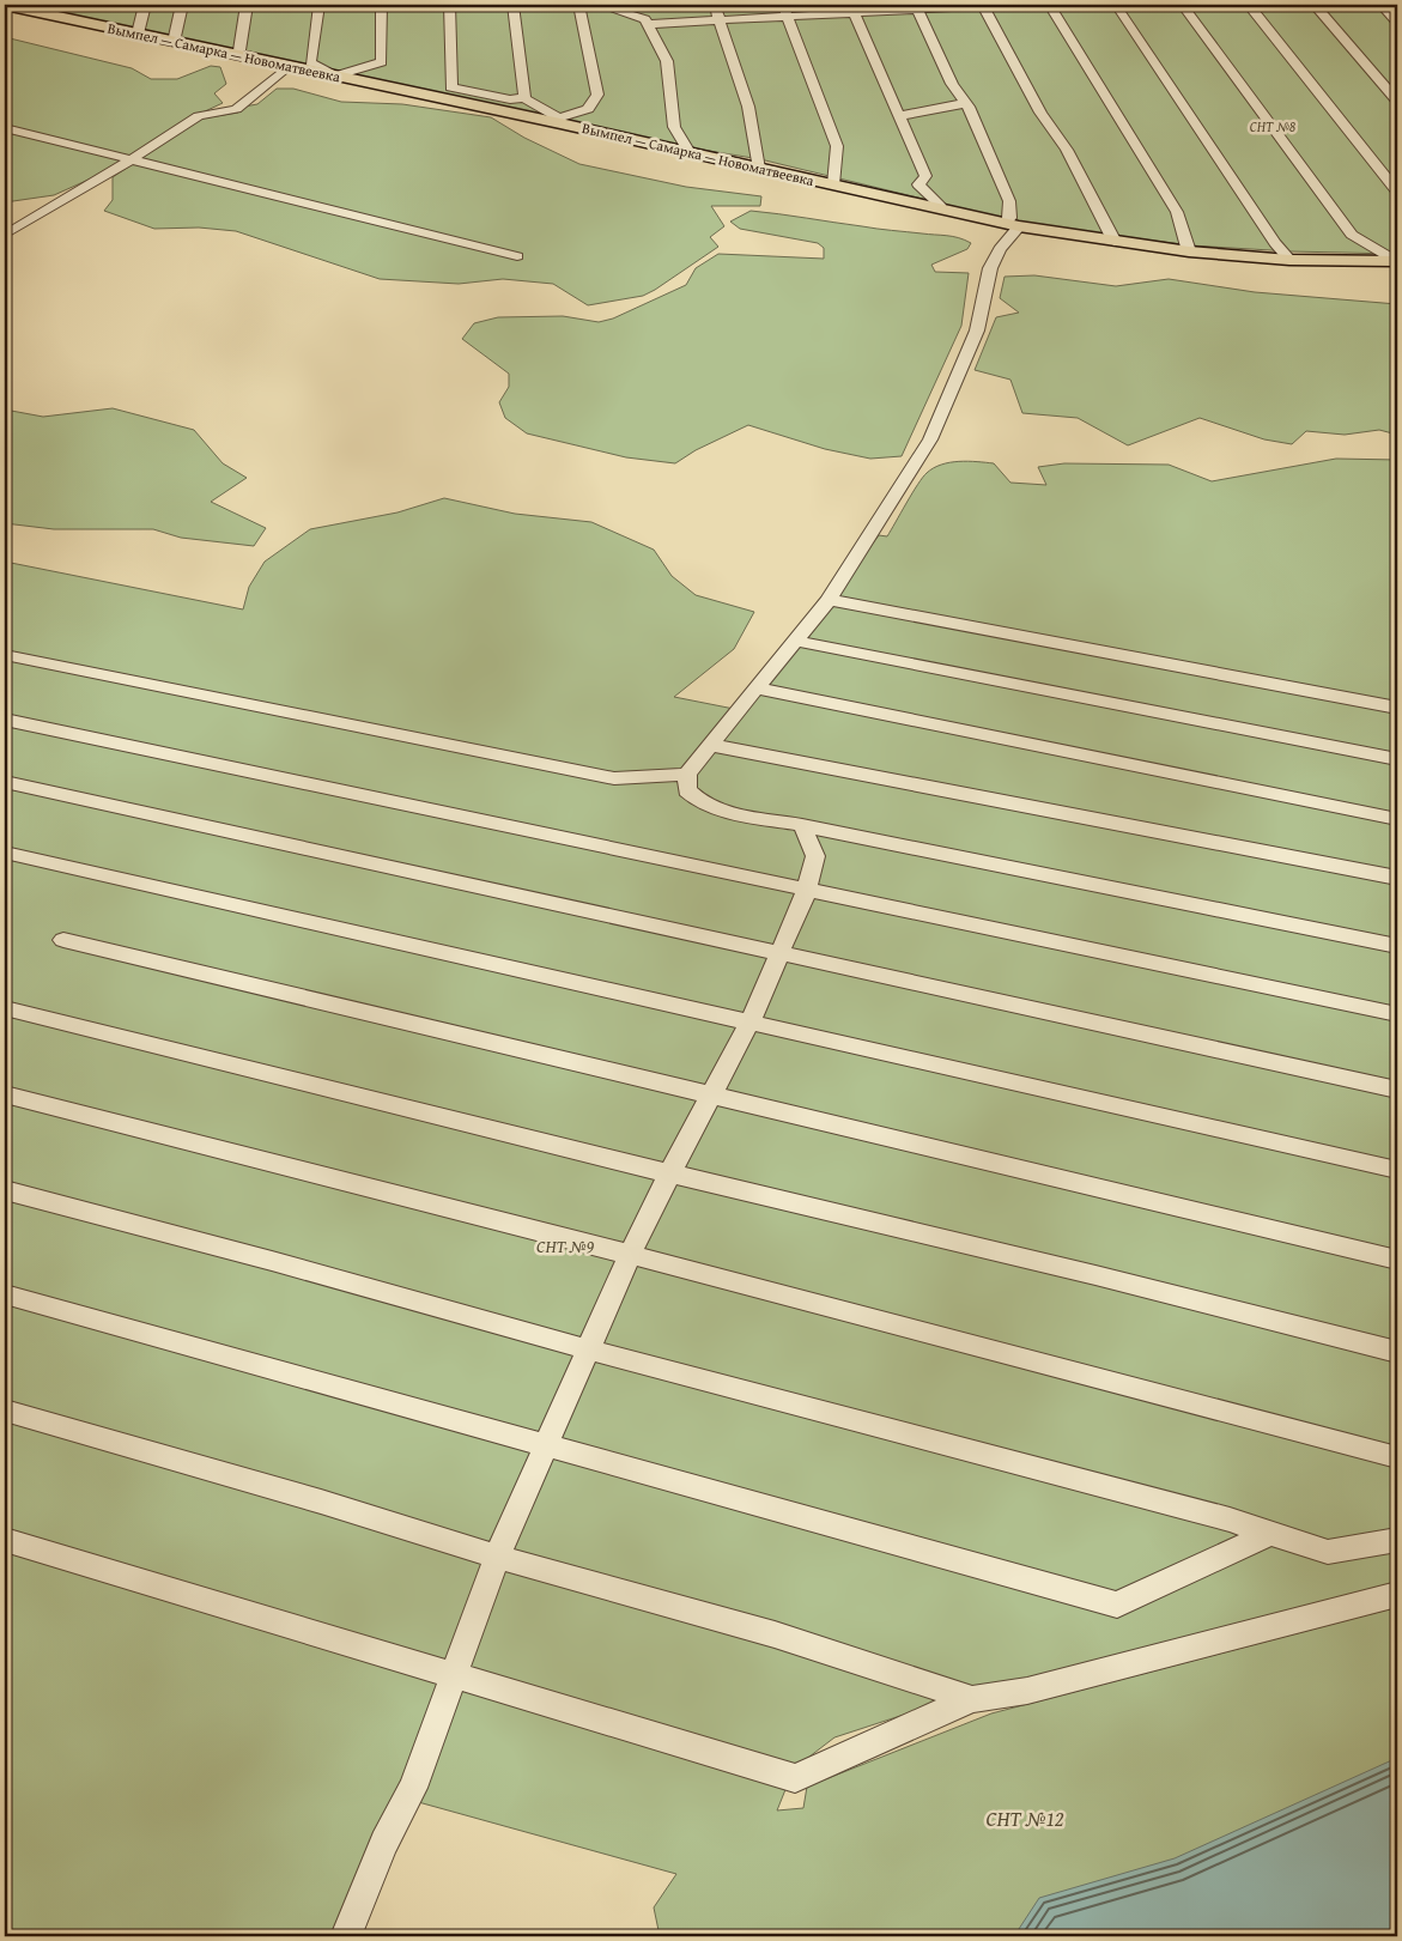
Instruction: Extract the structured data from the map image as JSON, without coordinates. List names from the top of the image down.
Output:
{
  "streets": {
    "main road": ["Вымпел — Самарка — Новоматвеевка"]
  },
  "parks": ["СНТ №8", "СНТ №9", "СНТ №12"]
}
